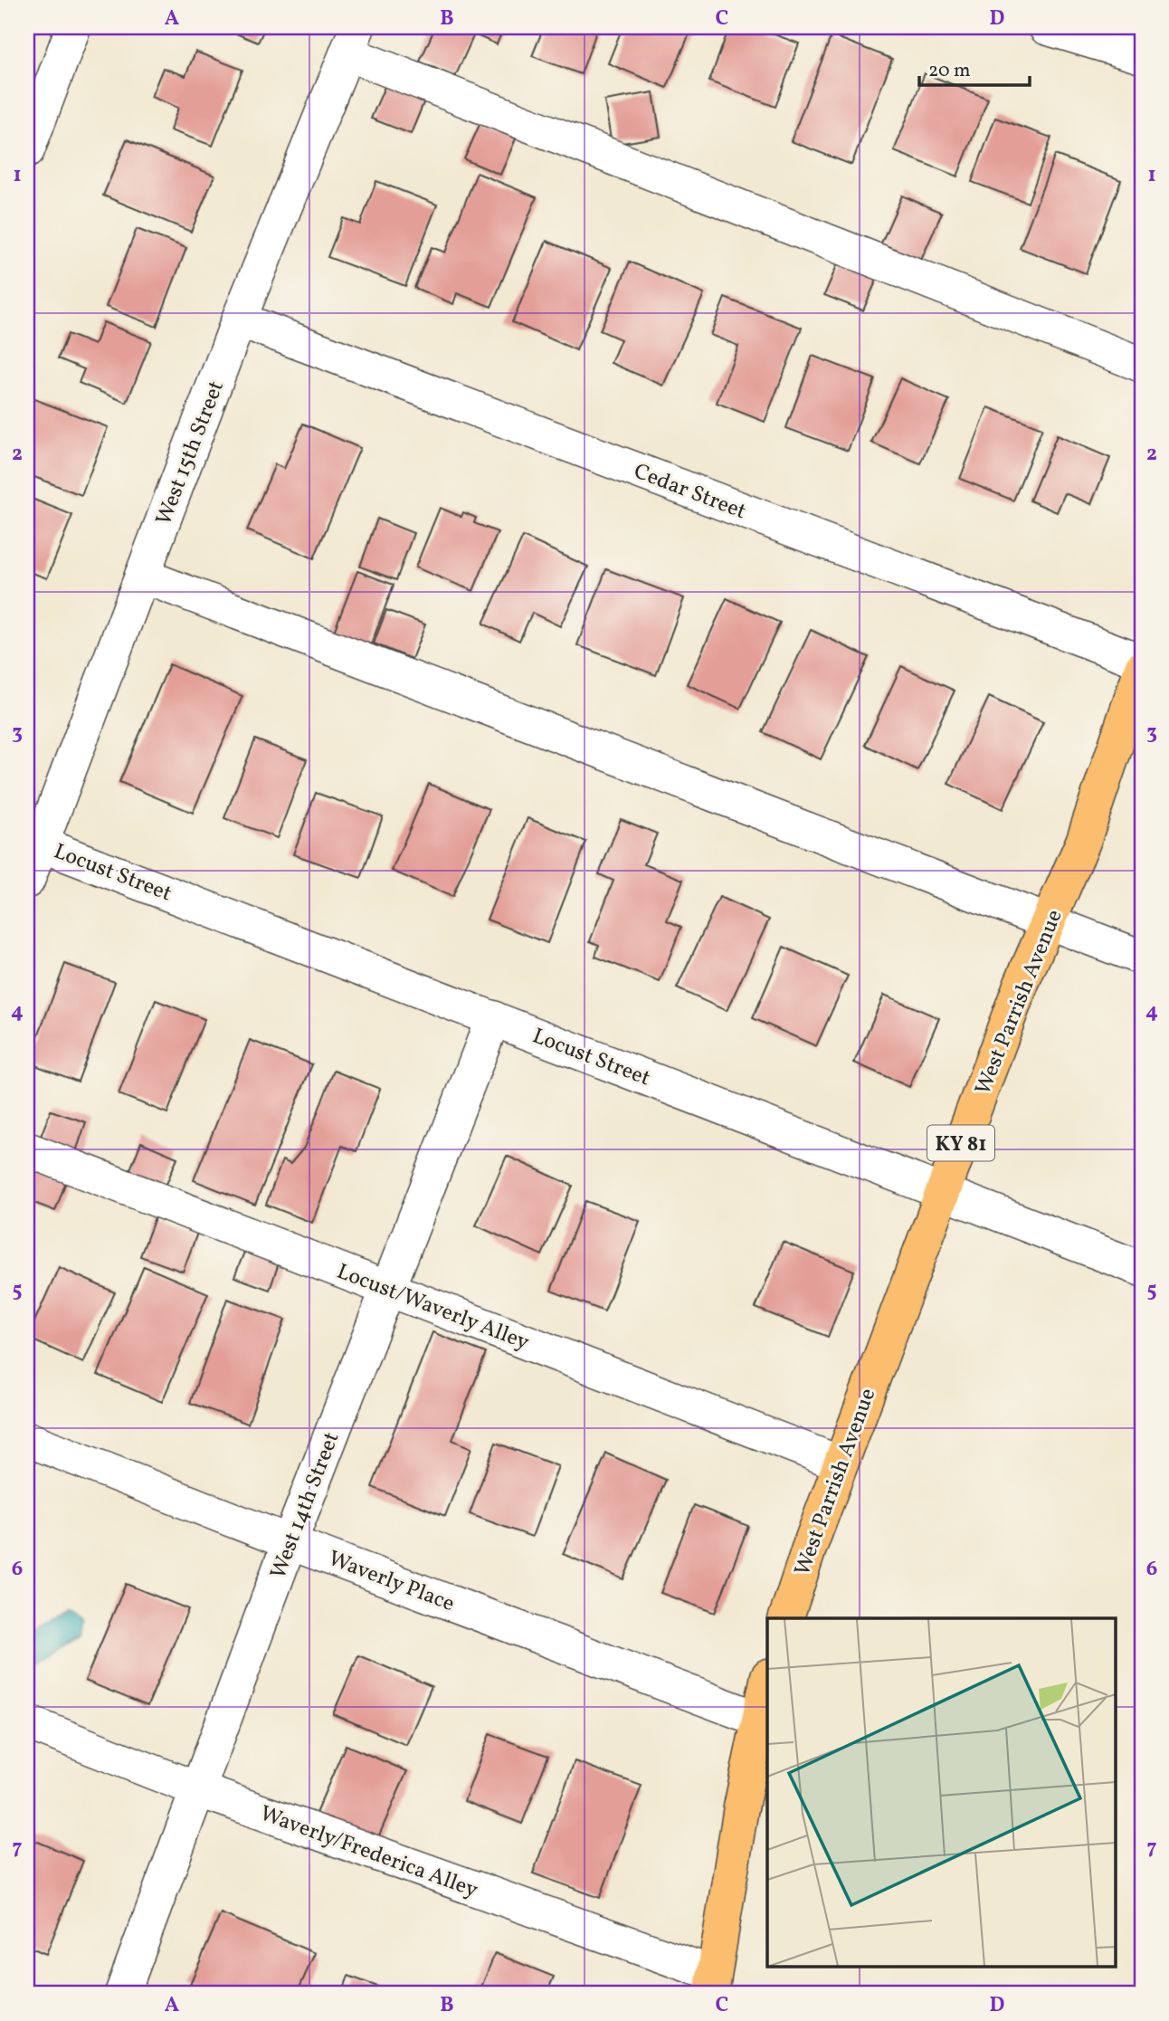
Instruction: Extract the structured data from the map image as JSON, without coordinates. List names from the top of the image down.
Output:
{
  "streets": {
    "main road": ["West Parrish Avenue", "KY 81"],
    "street": [
      "West 15th Street",
      "Cedar Street",
      "Locust Street",
      "Locust/Waverly Alley",
      "West 14th Street",
      "Waverly Place",
      "Waverly/Frederica Alley"
    ]
  },
  "crossings": [
    ["West 15th Street", "Cedar Street"],
    ["West 15th Street", "Locust Street"],
    ["Locust Street", "West Parrish Avenue"],
    ["Locust Street", "West 14th Street"],
    ["West Parrish Avenue", "Locust/Waverly Alley"],
    ["Locust/Waverly Alley", "West 14th Street"],
    ["West 14th Street", "Waverly Place"],
    ["West 14th Street", "Waverly/Frederica Alley"]
  ],
  "scale_bar": "20 m",
  "grid": {
    "columns": [
      "A",
      "B",
      "C",
      "D"
    ],
    "rows": [
      "1",
      "2",
      "3",
      "4",
      "5",
      "6",
      "7"
    ]
  }
}
